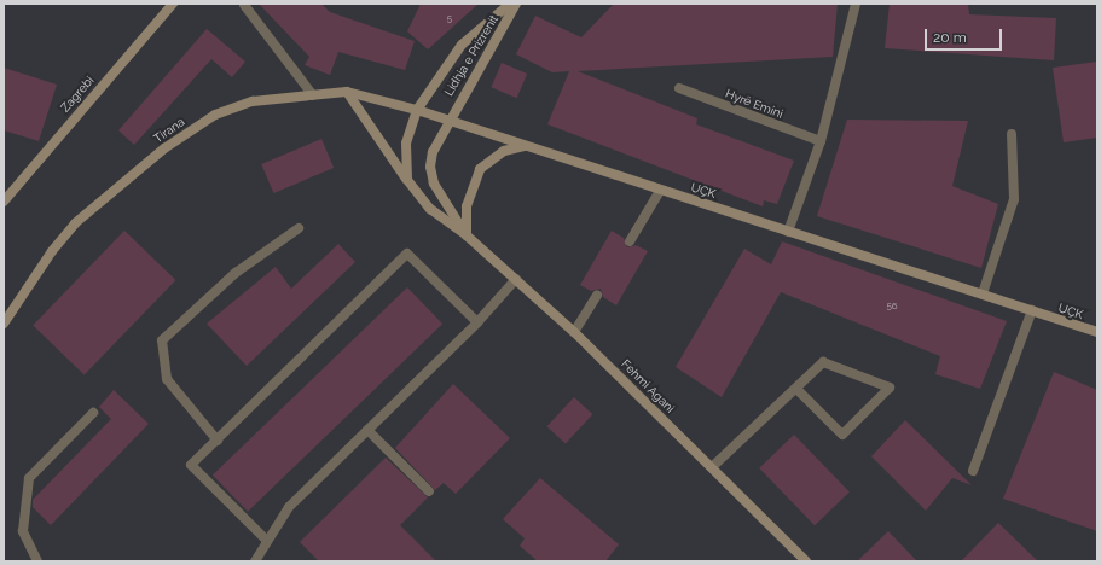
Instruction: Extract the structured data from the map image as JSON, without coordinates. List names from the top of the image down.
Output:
{
  "streets": {
    "main road": [
      "Lidhja e Prizrenit",
      "Zagrebi",
      "Tirana",
      "UÇK",
      "Fehmi Agani"
    ],
    "street": ["Hyrë Emini"]
  },
  "crossings": [
    ["Lidhja e Prizrenit", "Tirana"],
    ["Lidhja e Prizrenit", "UÇK"],
    ["Lidhja e Prizrenit", "Fehmi Agani"],
    ["Tirana", "UÇK"],
    ["Tirana", "Fehmi Agani"],
    ["UÇK", "Fehmi Agani"]
  ],
  "house_numbers": ["5", "56"],
  "scale_bar": "20 m"
}
